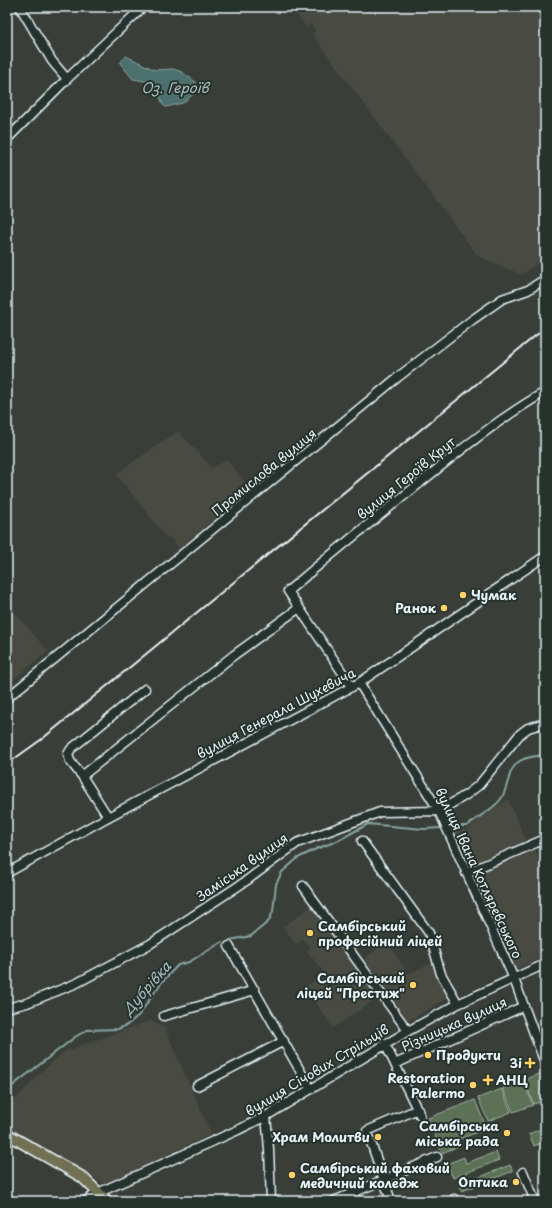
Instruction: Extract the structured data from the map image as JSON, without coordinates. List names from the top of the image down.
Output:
{
  "streets": {
    "street": [
      "Промислова вулиця",
      "вулиця Героїв Крут",
      "вулиця Генерала Шухевича",
      "Заміська вулиця",
      "вулиця Івана Котляревського",
      "Різницька вулиця",
      "вулиця Січових Стрільців"
    ]
  },
  "crossings": [
    ["вулиця Героїв Крут", "вулиця Івана Котляревського"],
    ["вулиця Генерала Шухевича", "вулиця Івана Котляревського"],
    ["Заміська вулиця", "вулиця Івана Котляревського"],
    ["вулиця Івана Котляревського", "Різницька вулиця"],
    ["вулиця Івана Котляревського", "вулиця Січових Стрільців"]
  ],
  "water": ["Оз. Героїв", "Дубрівка"],
  "places": {
    "other": [
      "Чумак",
      "Ранок",
      "Самбірський професійний ліцей",
      "Самбірський ліцей \"Престиж\"",
      "Продукти",
      "Restoration Palermo",
      "Самбірська міська рада",
      "Храм Молитви",
      "Самбірський фаховий медичний коледж",
      "Оптика"
    ],
    "health": ["3і", "АНЦ"]
  }
}
